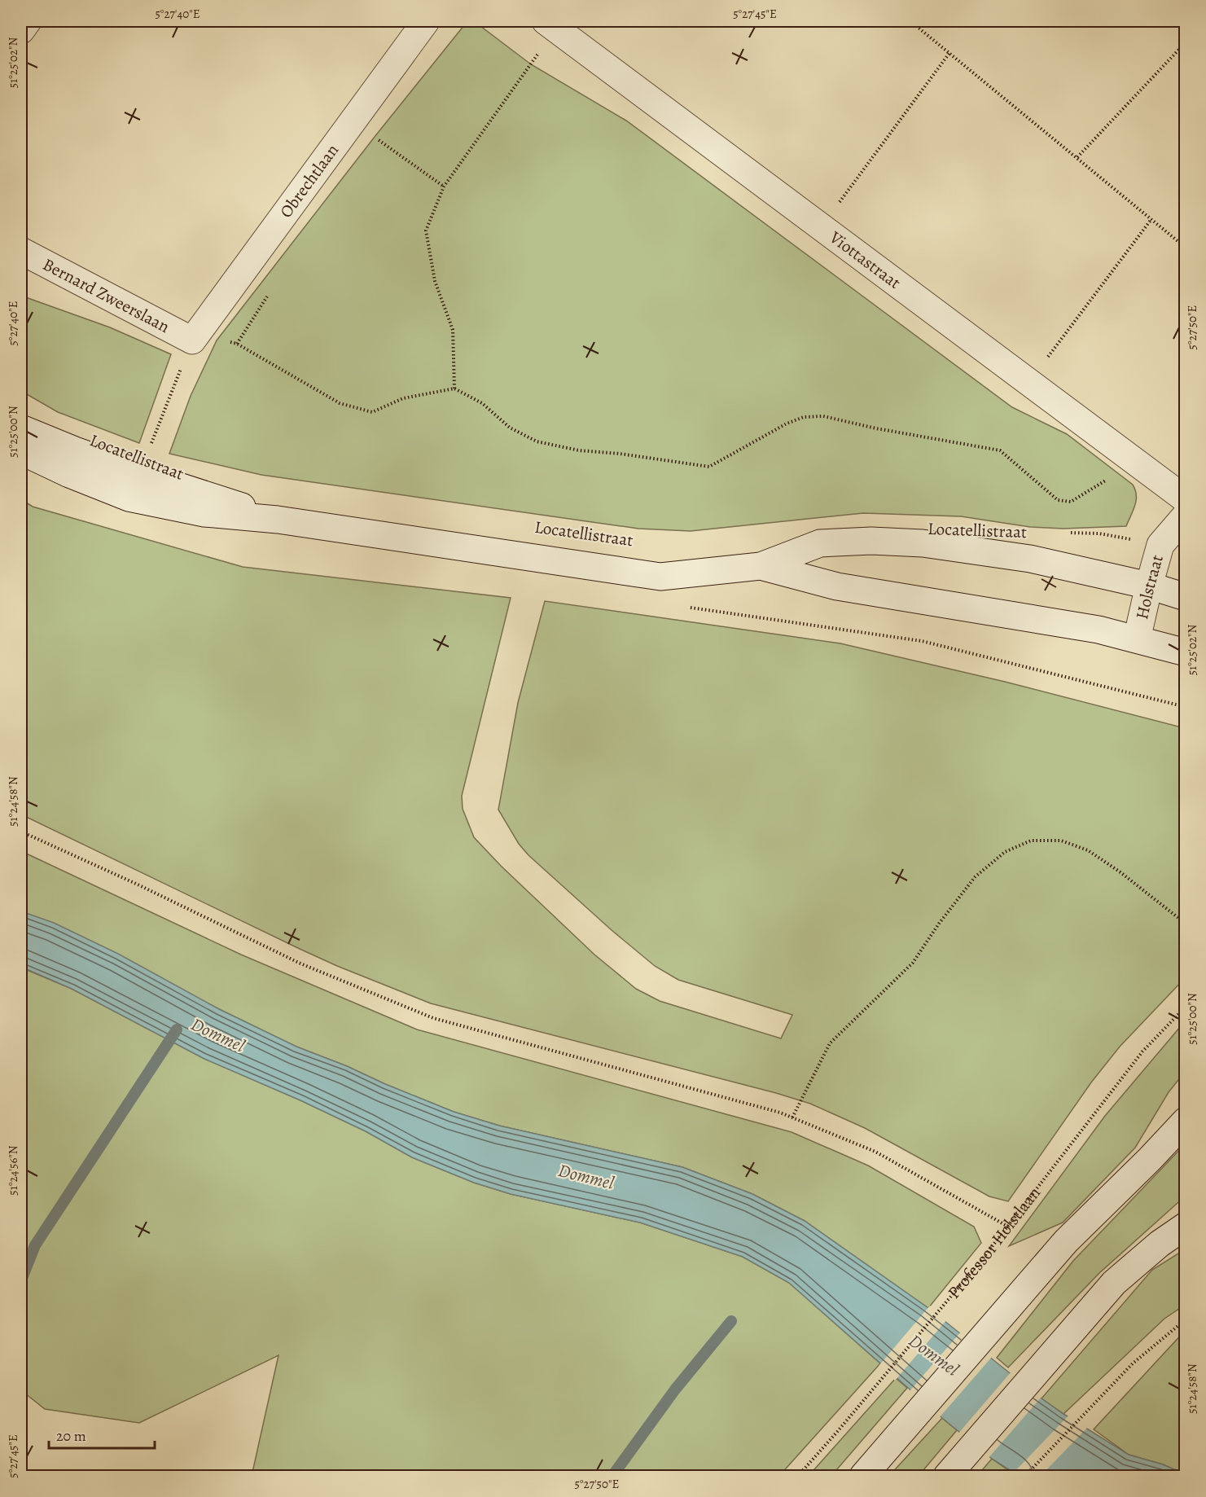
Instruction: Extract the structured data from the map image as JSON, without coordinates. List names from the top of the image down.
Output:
{
  "streets": {
    "main road": [
      "Obrechtlaan",
      "Viottastraat",
      "Bernard Zweerslaan",
      "Locatellistraat",
      "Holstraat"
    ],
    "path": ["Professor Holstlaan"]
  },
  "crossings": [
    ["Obrechtlaan", "Bernard Zweerslaan"],
    ["Locatellistraat", "Holstraat"]
  ],
  "water": ["Dommel"],
  "scale_bar": "20 m",
  "coordinates": [
    "5°27'40\"E",
    "5°27'45\"E",
    "51°25'02\"N",
    "5°27'50\"E",
    "51°25'00\"N",
    "51°24'58\"N",
    "51°24'56\"N"
  ]
}
